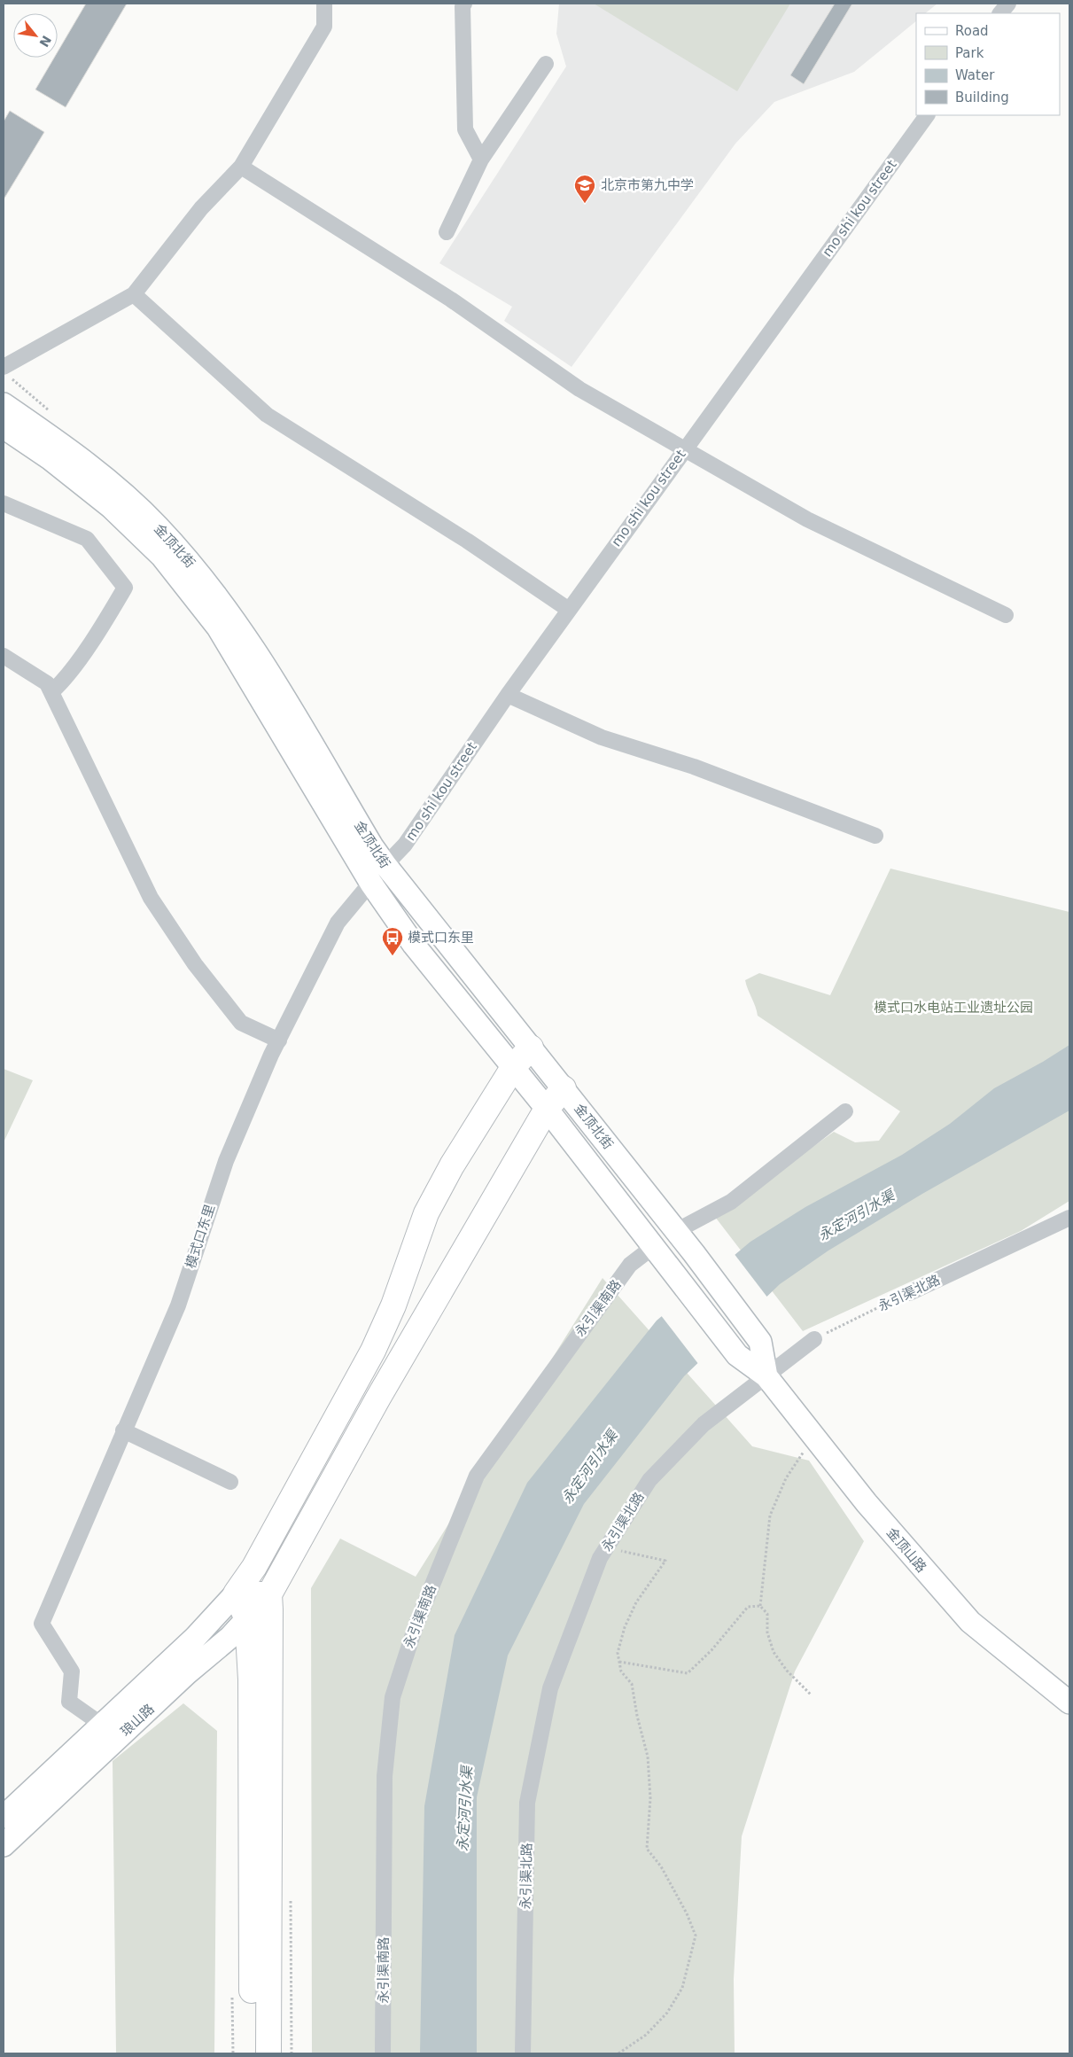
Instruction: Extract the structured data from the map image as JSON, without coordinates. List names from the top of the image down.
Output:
{
  "streets": {
    "main road": ["金顶北街", "金顶山路", "琅山路"],
    "street": [
      "mo shi kou street",
      "模式口东里",
      "永引渠北路",
      "永引渠南路"
    ]
  },
  "crossings": [
    ["mo shi kou street", "金顶北街"],
    ["mo shi kou street", "模式口东里"],
    ["金顶北街", "模式口东里"],
    ["金顶北街", "永引渠北路"],
    ["金顶北街", "永引渠南路"],
    ["金顶北街", "金顶山路"],
    ["模式口东里", "琅山路"],
    ["永引渠北路", "金顶山路"]
  ],
  "water": ["永定河引水渠"],
  "parks": ["模式口水电站工业遗址公园"],
  "places": {
    "school or university": ["北京市第九中学"],
    "bus stop": ["模式口东里"]
  },
  "legend": [
    "Road",
    "Park",
    "Water",
    "Building"
  ],
  "north": "bottom right"
}
